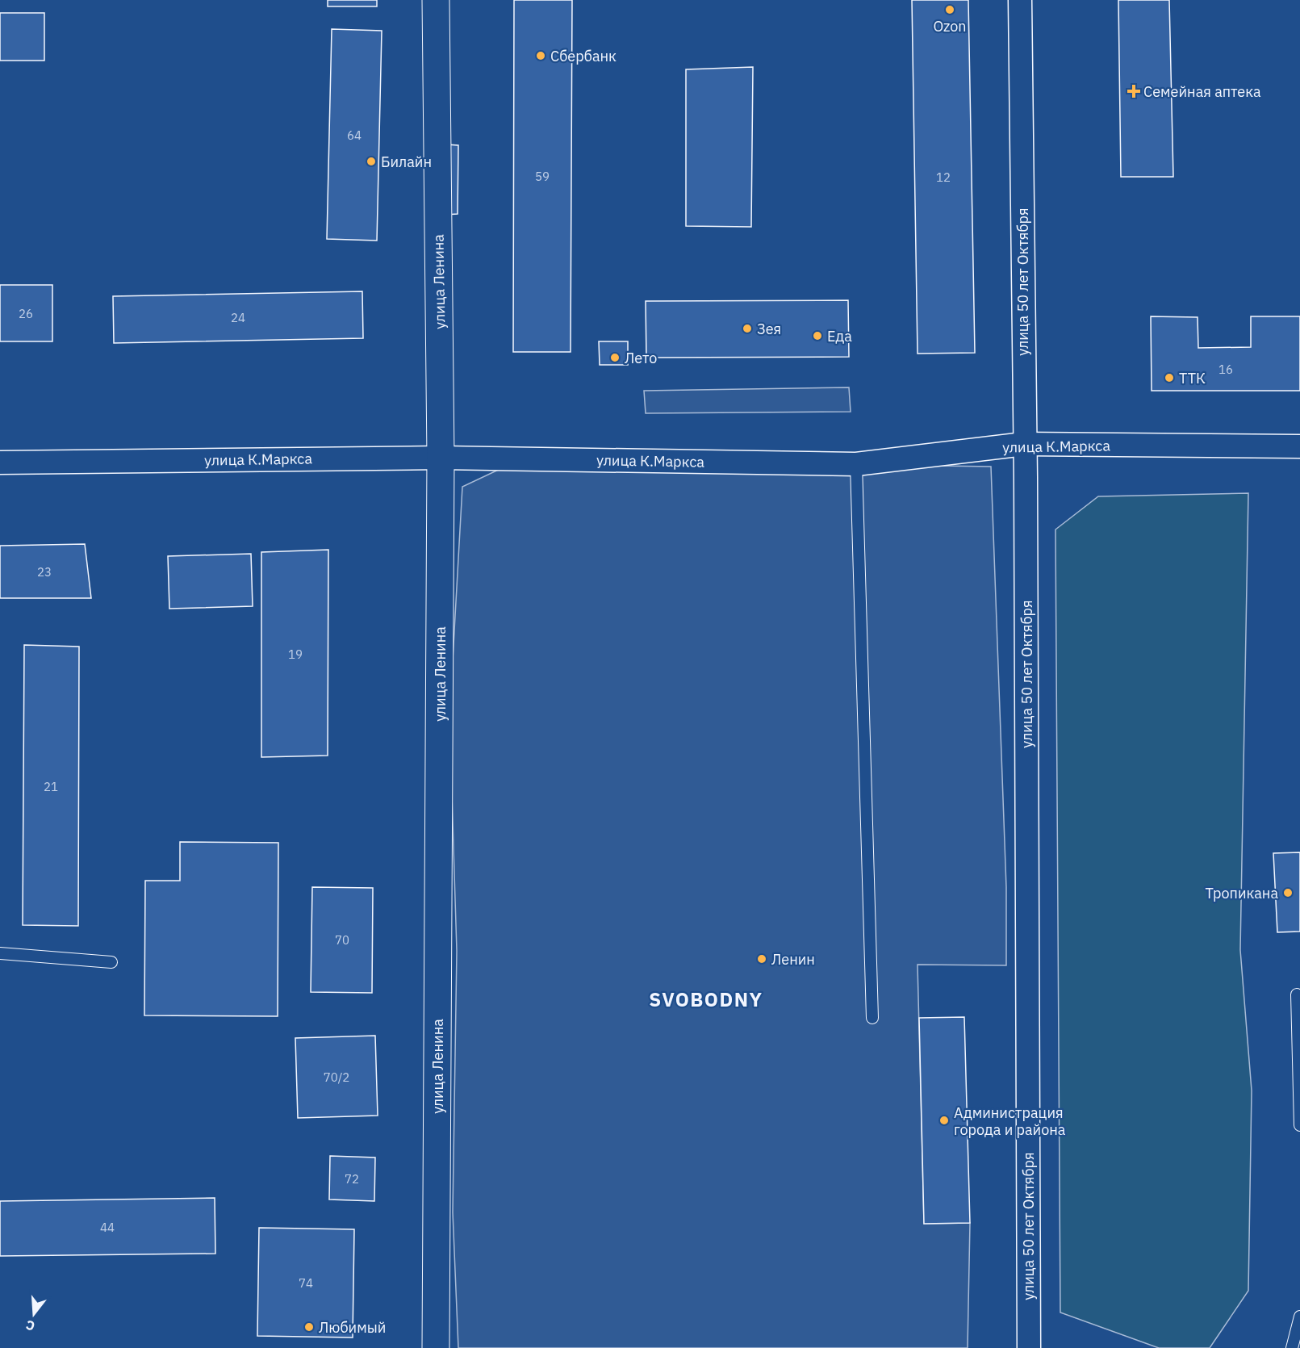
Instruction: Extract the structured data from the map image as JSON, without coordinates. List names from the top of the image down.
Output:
{
  "streets": {
    "main road": ["улица Ленина"],
    "street": ["улица 50 лет Октября", "улица К.Маркса"]
  },
  "crossings": [
    ["улица Ленина", "улица К.Маркса"],
    ["улица 50 лет Октября", "улица К.Маркса"]
  ],
  "districts": ["SVOBODNY"],
  "places": {
    "other": [
      "Ozon",
      "Сбербанк",
      "Билайн",
      "Зея",
      "Еда",
      "Лето",
      "ТТК",
      "Тропикана",
      "Ленин",
      "Администрация города и района",
      "Любимый"
    ],
    "health": ["Семейная аптека"]
  },
  "house_numbers": [
    "64",
    "59",
    "12",
    "26",
    "24",
    "16",
    "23",
    "19",
    "21",
    "70",
    "70/2",
    "72",
    "44",
    "74"
  ],
  "north": "bottom"
}
